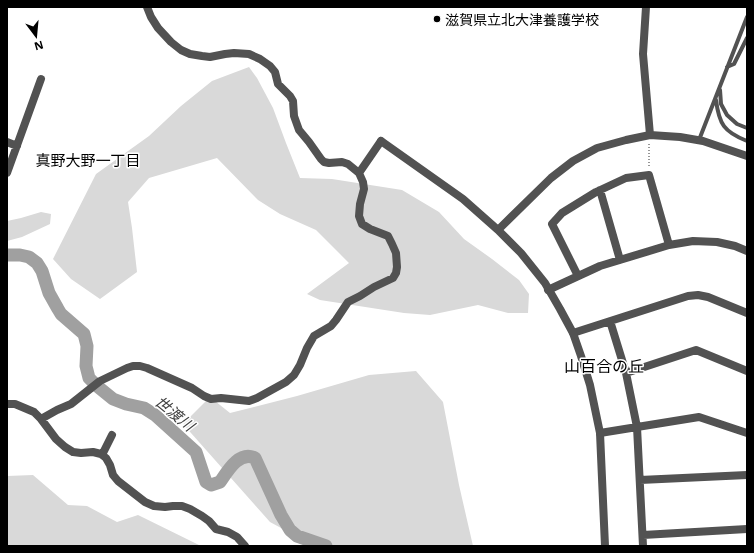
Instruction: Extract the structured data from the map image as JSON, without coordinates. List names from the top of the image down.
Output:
{
  "districts": ["真野大野一丁目", "山百合の丘"],
  "water": ["世渡川"],
  "places": ["滋賀県立北大津養護学校"],
  "north": "bottom"
}
